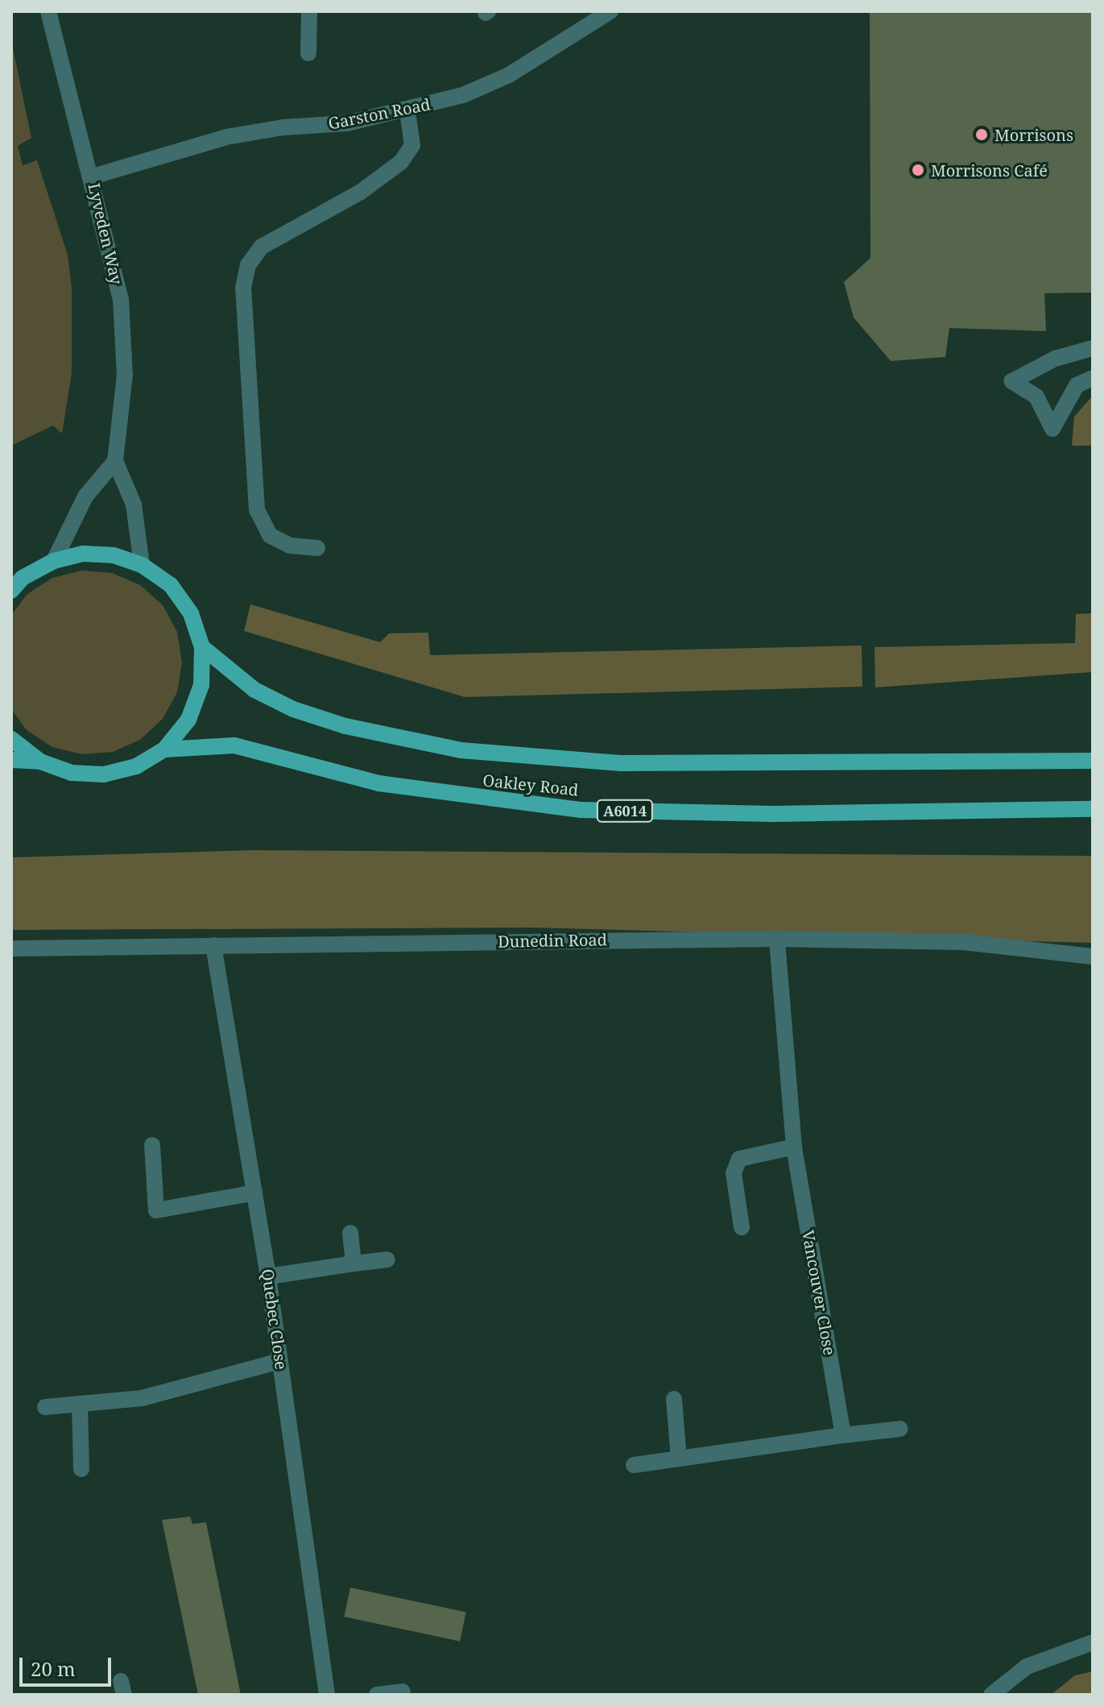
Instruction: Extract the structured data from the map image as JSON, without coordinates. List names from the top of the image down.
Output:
{
  "streets": {
    "main road": ["Oakley Road", "A6014"],
    "street": [
      "Garston Road",
      "Lyveden Way",
      "Dunedin Road",
      "Vancouver Close",
      "Quebec Close"
    ]
  },
  "crossings": [
    ["Garston Road", "Lyveden Way"],
    ["Dunedin Road", "Vancouver Close"],
    ["Dunedin Road", "Quebec Close"]
  ],
  "places": ["Morrisons", "Morrisons Café"],
  "scale_bar": "20 m"
}
